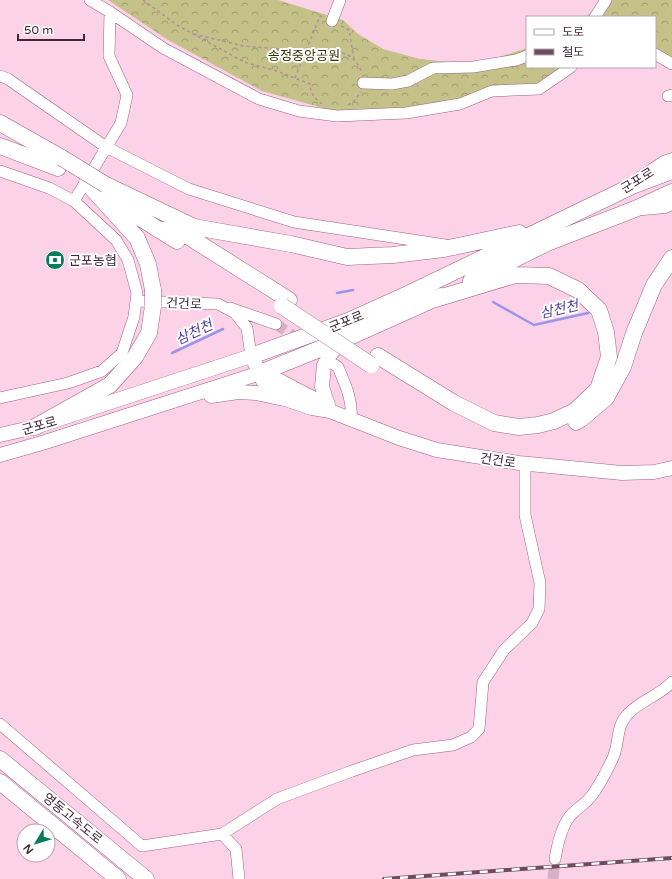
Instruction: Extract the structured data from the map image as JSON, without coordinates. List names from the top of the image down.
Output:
{
  "streets": {
    "highway": ["군포로", "영동고속도로"],
    "main road": ["건건로"]
  },
  "crossings": [
    ["군포로", "건건로"]
  ],
  "water": ["삼천천"],
  "parks": ["송정중앙공원"],
  "places": {
    "bank": ["군포농협"]
  },
  "legend": ["도로", "철도"],
  "scale_bar": "50 m",
  "north": "bottom left"
}
